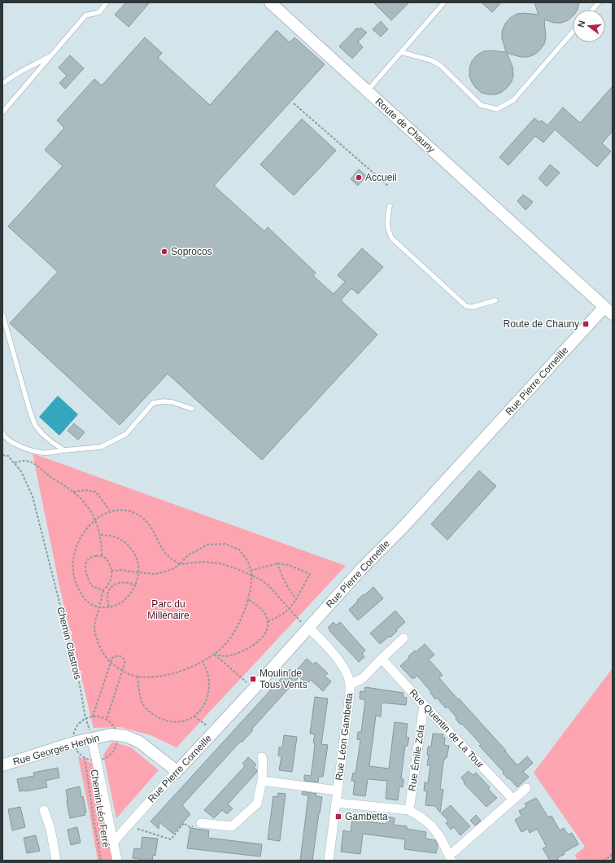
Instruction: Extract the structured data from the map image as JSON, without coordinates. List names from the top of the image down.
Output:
{
  "streets": {
    "street": [
      "Route de Chauny",
      "Rue Pierre Corneille",
      "Rue Quentin de La Tour",
      "Rue Léon Gambetta",
      "Rue Georges Herbin",
      "Rue Émile Zola"
    ],
    "path": ["Chemin Clastrois", "Chemin Léo Ferré"]
  },
  "crossings": [
    ["Route de Chauny", "Rue Pierre Corneille"],
    ["Rue Pierre Corneille", "Rue Léon Gambetta"],
    ["Rue Pierre Corneille", "Rue Georges Herbin"],
    ["Chemin Clastrois", "Rue Georges Herbin"],
    ["Rue Quentin de La Tour", "Rue Émile Zola"]
  ],
  "parks": ["Parc du Millénaire"],
  "places": {
    "other": ["Accueil", "Soprocos"],
    "transit": ["Route de Chauny", "Moulin de Tous Vents", "Gambetta"]
  },
  "north": "left"
}
